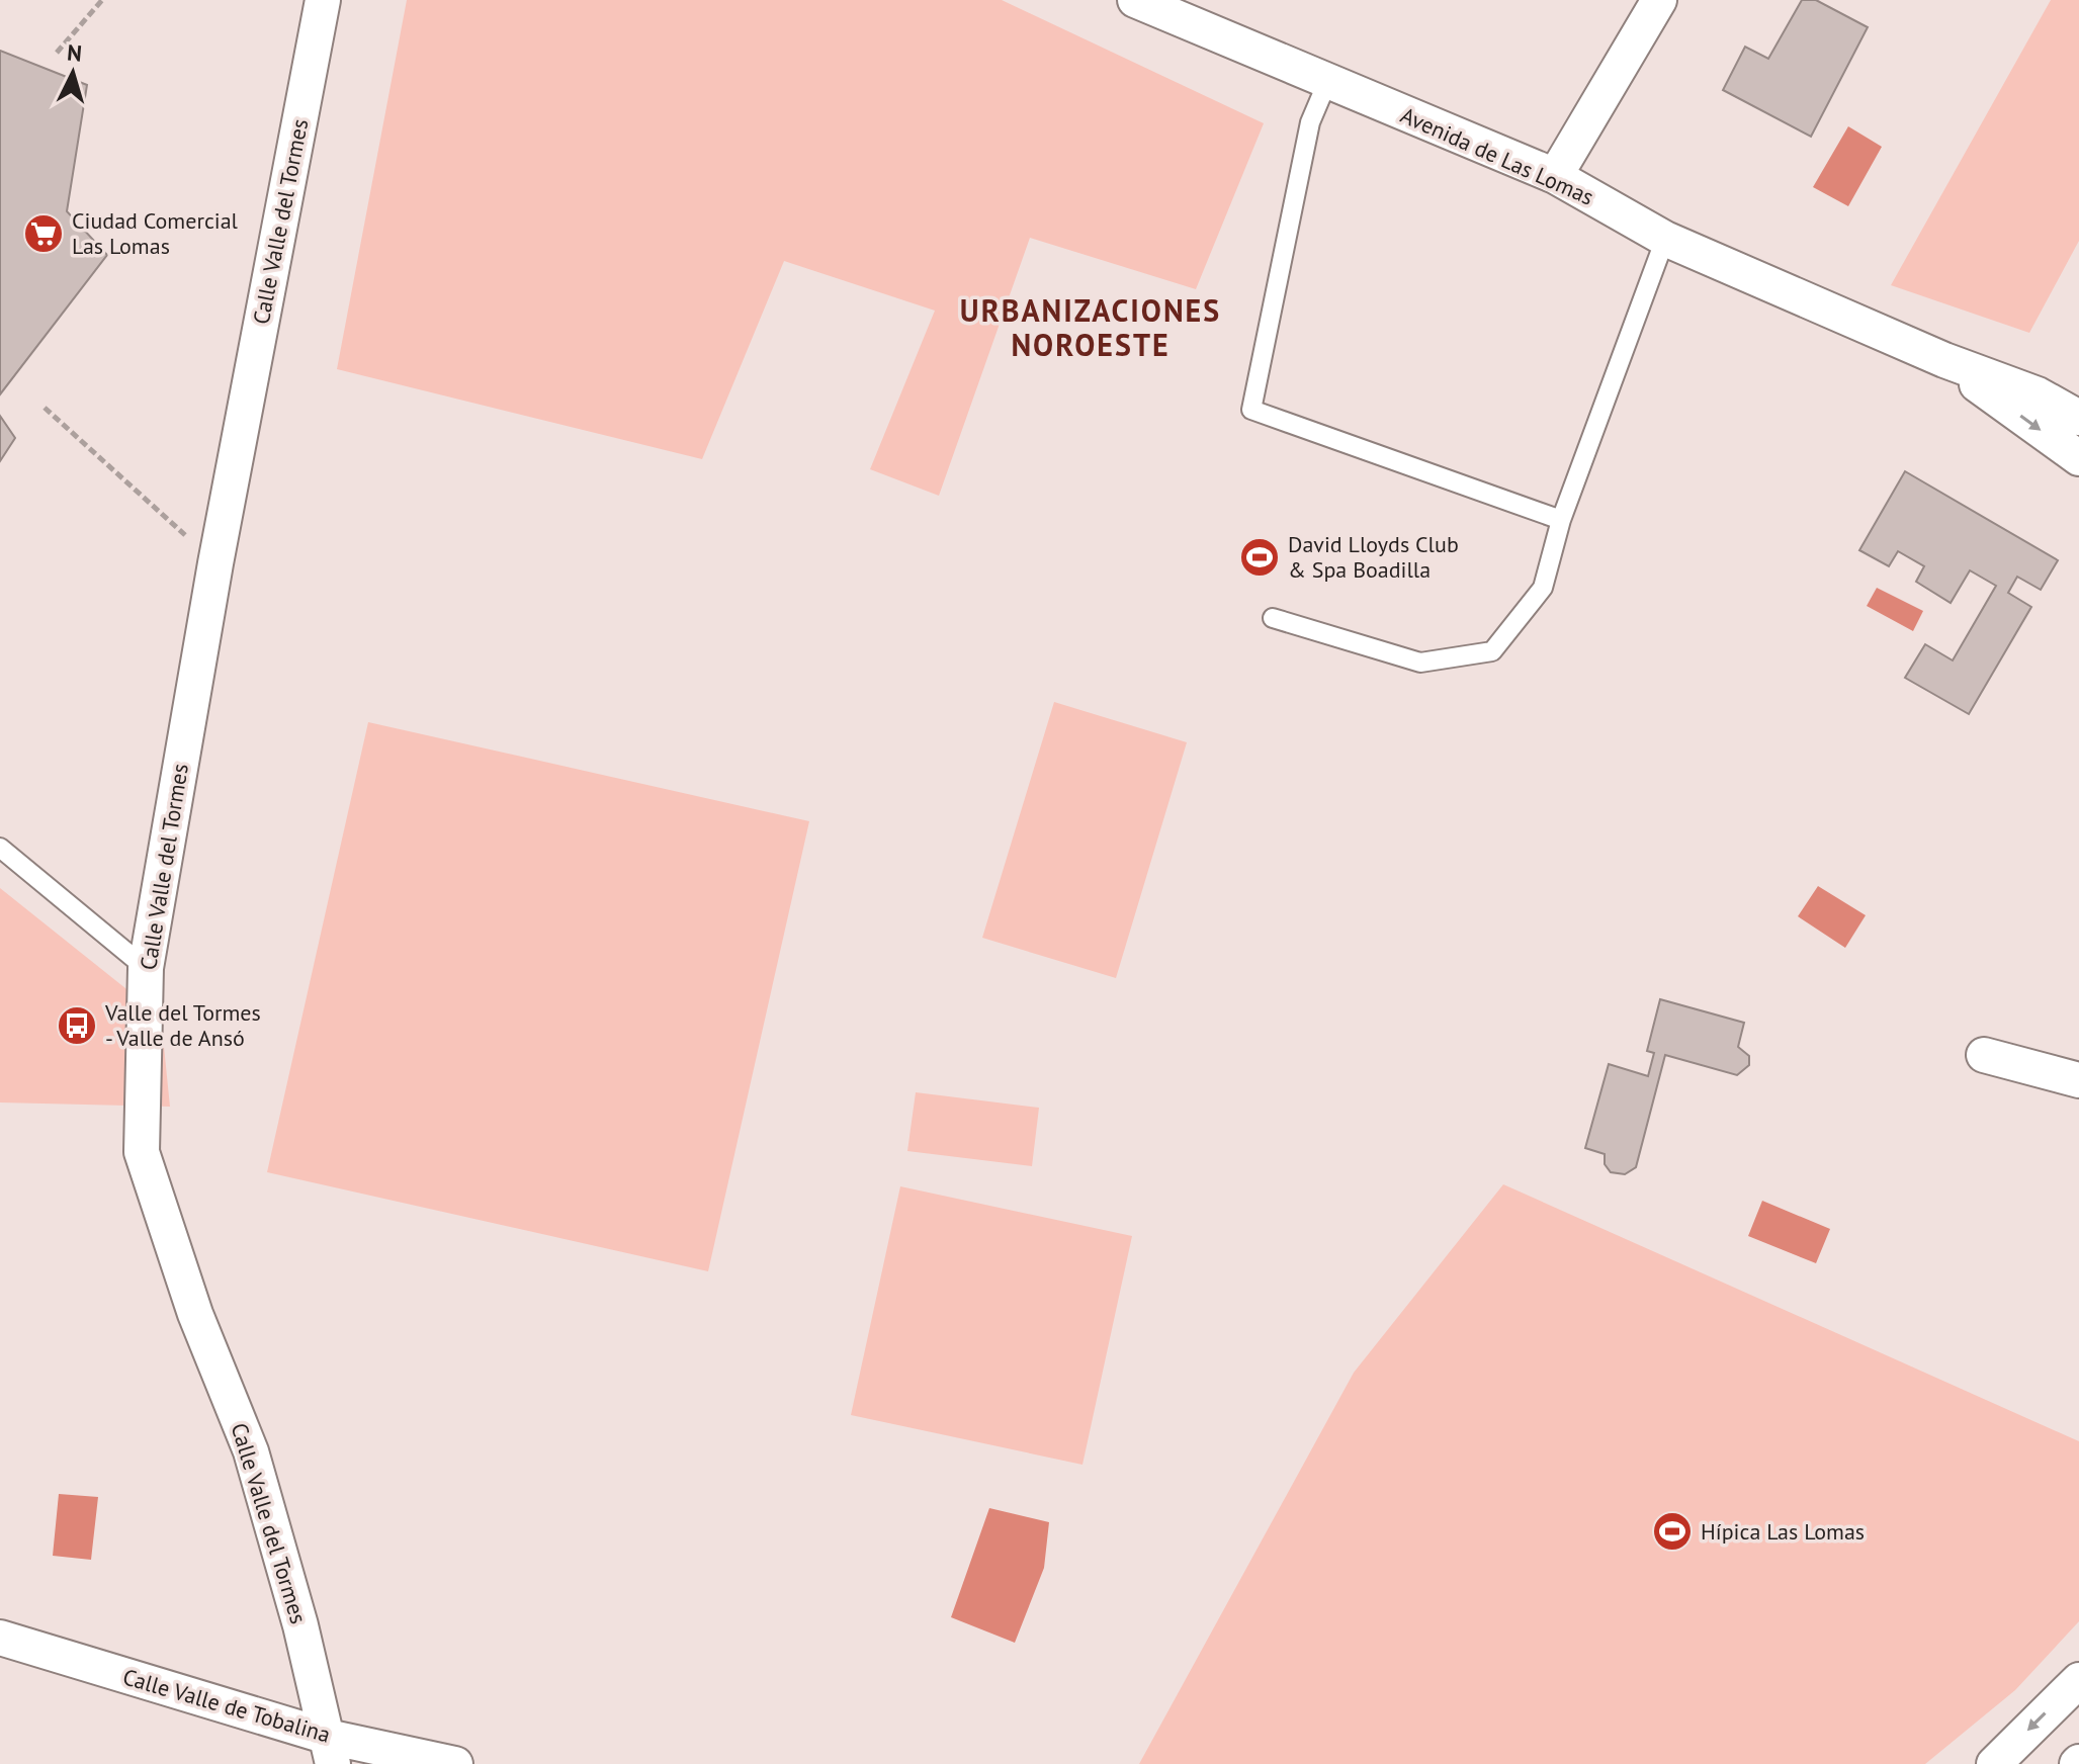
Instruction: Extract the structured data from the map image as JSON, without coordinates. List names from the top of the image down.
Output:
{
  "streets": {
    "street": ["Avenida de Las Lomas", "Calle Valle del Tormes", "Calle Valle de Tobalina"]
  },
  "crossings": [
    ["Calle Valle del Tormes", "Calle Valle de Tobalina"]
  ],
  "districts": ["URBANIZACIONES NOROESTE"],
  "places": {
    "supermarket": ["Ciudad Comercial Las Lomas"],
    "sports": ["David Lloyds Club & Spa Boadilla", "Hípica Las Lomas"],
    "bus stop": ["Valle del Tormes - Valle de Ansó"]
  },
  "north": "top"
}
